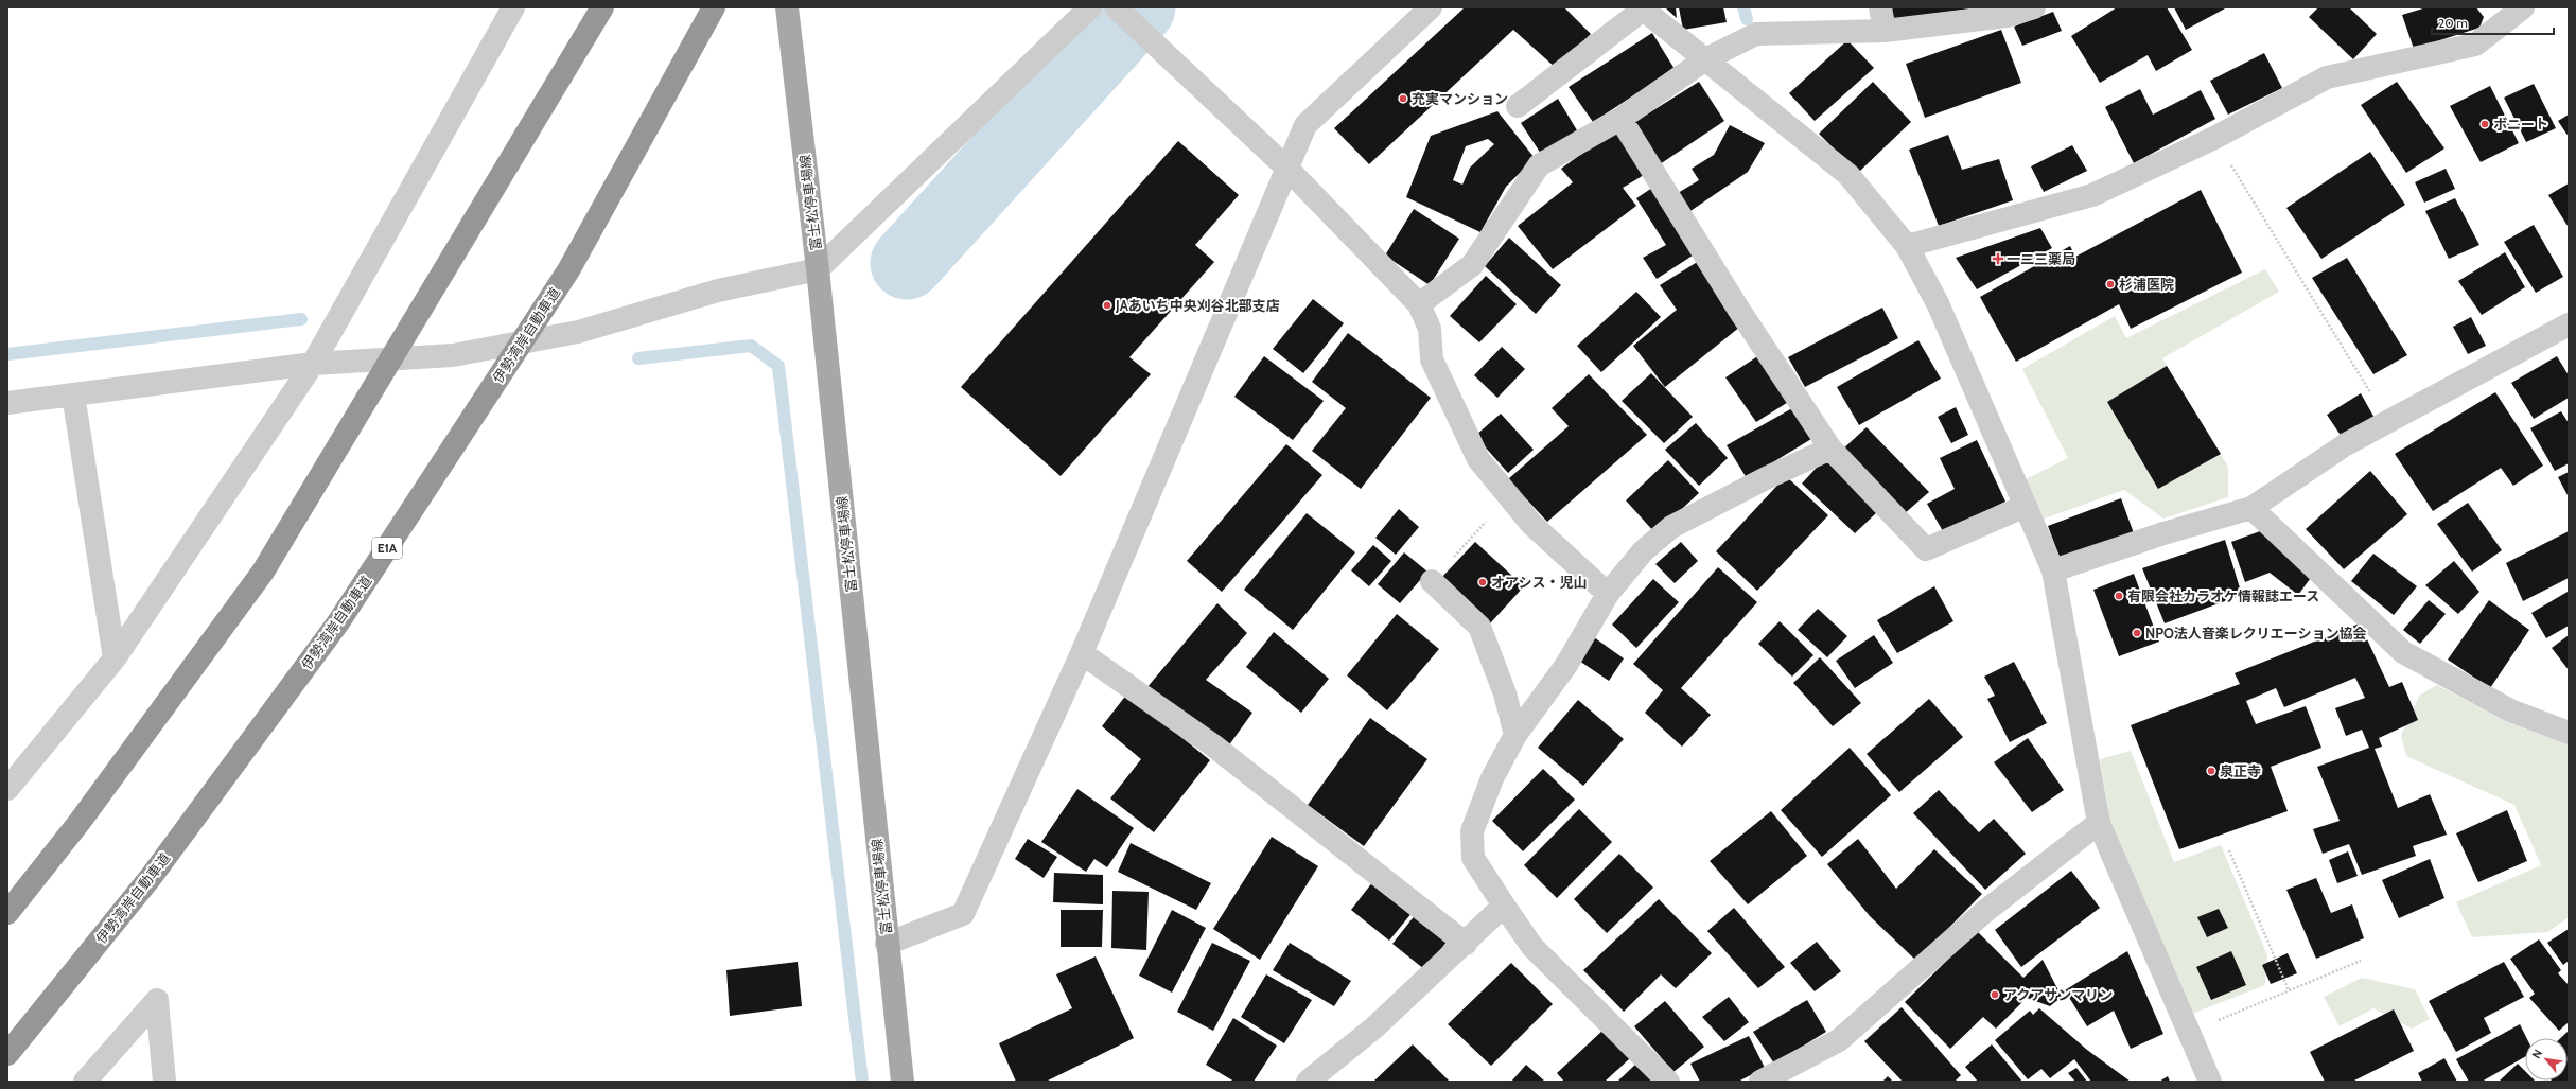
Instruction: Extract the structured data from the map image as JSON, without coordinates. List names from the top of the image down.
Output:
{
  "streets": {
    "highway": ["伊勢湾岸自動車道", "E1A"],
    "main road": ["富士松停車場線"]
  },
  "places": {
    "other": [
      "充実マンション",
      "ボニート",
      "杉浦医院",
      "JAあいち中央刈谷北部支店",
      "オアシス・児山",
      "有限会社カラオケ情報誌エース",
      "NPO法人音楽レクリエーション協会",
      "泉正寺",
      "アクアサンマリン"
    ],
    "health": ["一二三薬局"]
  },
  "scale_bar": "20 m",
  "north": "top left"
}
